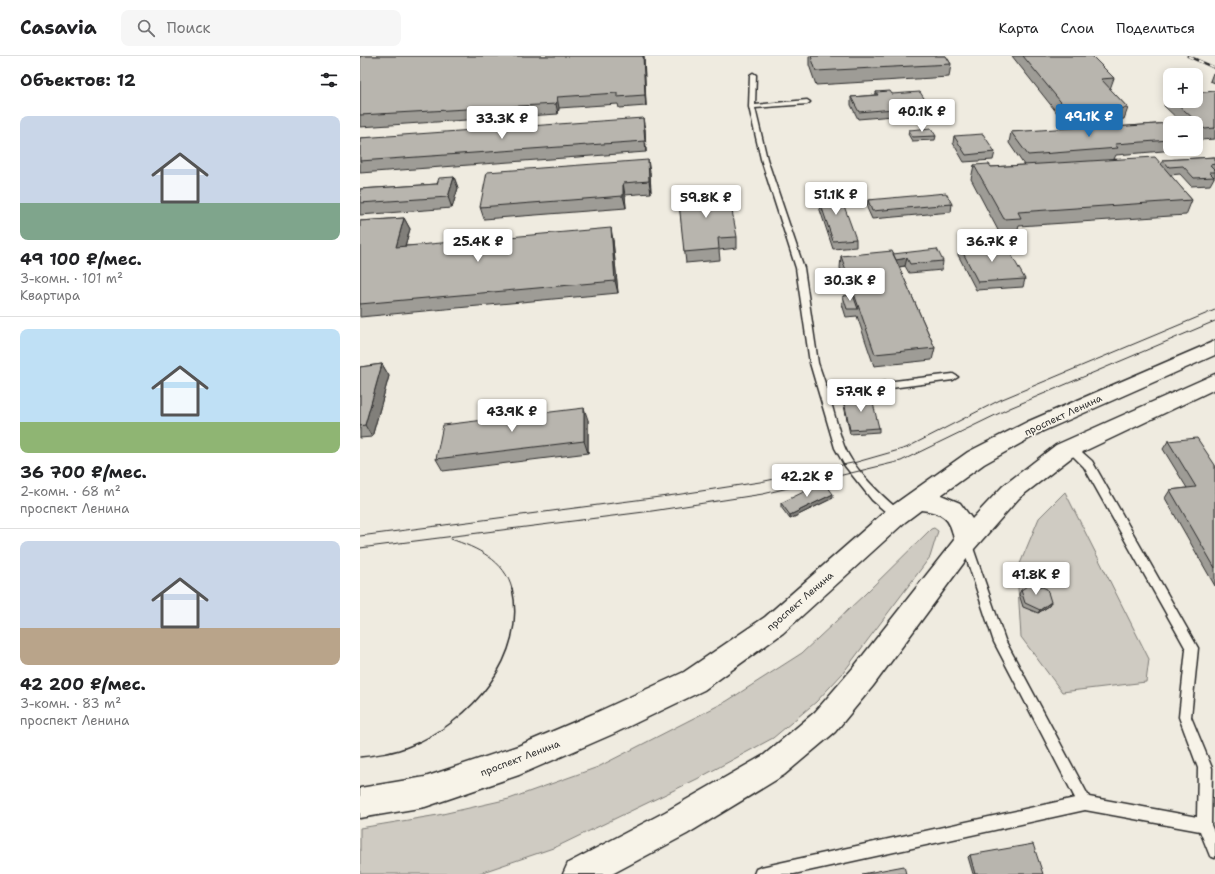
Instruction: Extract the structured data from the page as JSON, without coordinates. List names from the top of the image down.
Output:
{
  "streets": {
    "main road": ["проспект Ленина"]
  },
  "page": {
    "header": "Casavia",
    "search": "Поиск",
    "nav": ["Карта", "Слои", "Поделиться"],
    "heading": "Объектов: 12",
    "map_buttons": ["+", "−"],
    "price": [
      "40.1K ₽",
      "49.1K ₽",
      "33.3K ₽",
      "51.1K ₽",
      "59.8K ₽",
      "25.4K ₽",
      "36.7K ₽",
      "30.3K ₽",
      "57.9K ₽",
      "43.9K ₽",
      "42.2K ₽",
      "41.8K ₽"
    ],
    "list": [
      {
        "name": "49 100 ₽/мес.",
        "note": "3-комн. · 101 m² · Квартира"
      },
      {
        "name": "36 700 ₽/мес.",
        "note": "2-комн. · 68 m² · проспект Ленина"
      },
      {
        "name": "42 200 ₽/мес.",
        "note": "3-комн. · 83 m² · проспект Ленина"
      }
    ]
  }
}
